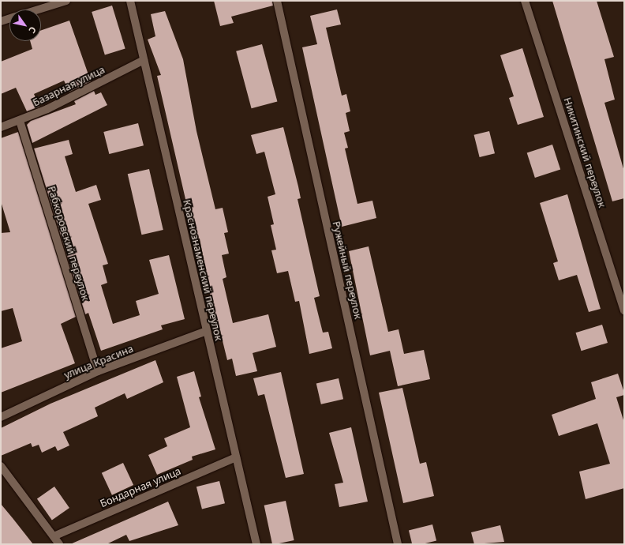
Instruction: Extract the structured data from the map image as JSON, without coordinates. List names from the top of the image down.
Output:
{
  "streets": {
    "street": [
      "Базарная улица",
      "Никитинский переулок",
      "Рабкоровский переулок",
      "Краснознаменский переулок",
      "Ружейный переулок",
      "улица Красина",
      "Бондарная улица"
    ]
  },
  "crossings": [
    ["Базарная улица", "Рабкоровский переулок"],
    ["Базарная улица", "Краснознаменский переулок"],
    ["Рабкоровский переулок", "улица Красина"],
    ["Краснознаменский переулок", "улица Красина"],
    ["Краснознаменский переулок", "Бондарная улица"]
  ],
  "north": "bottom right"
}
